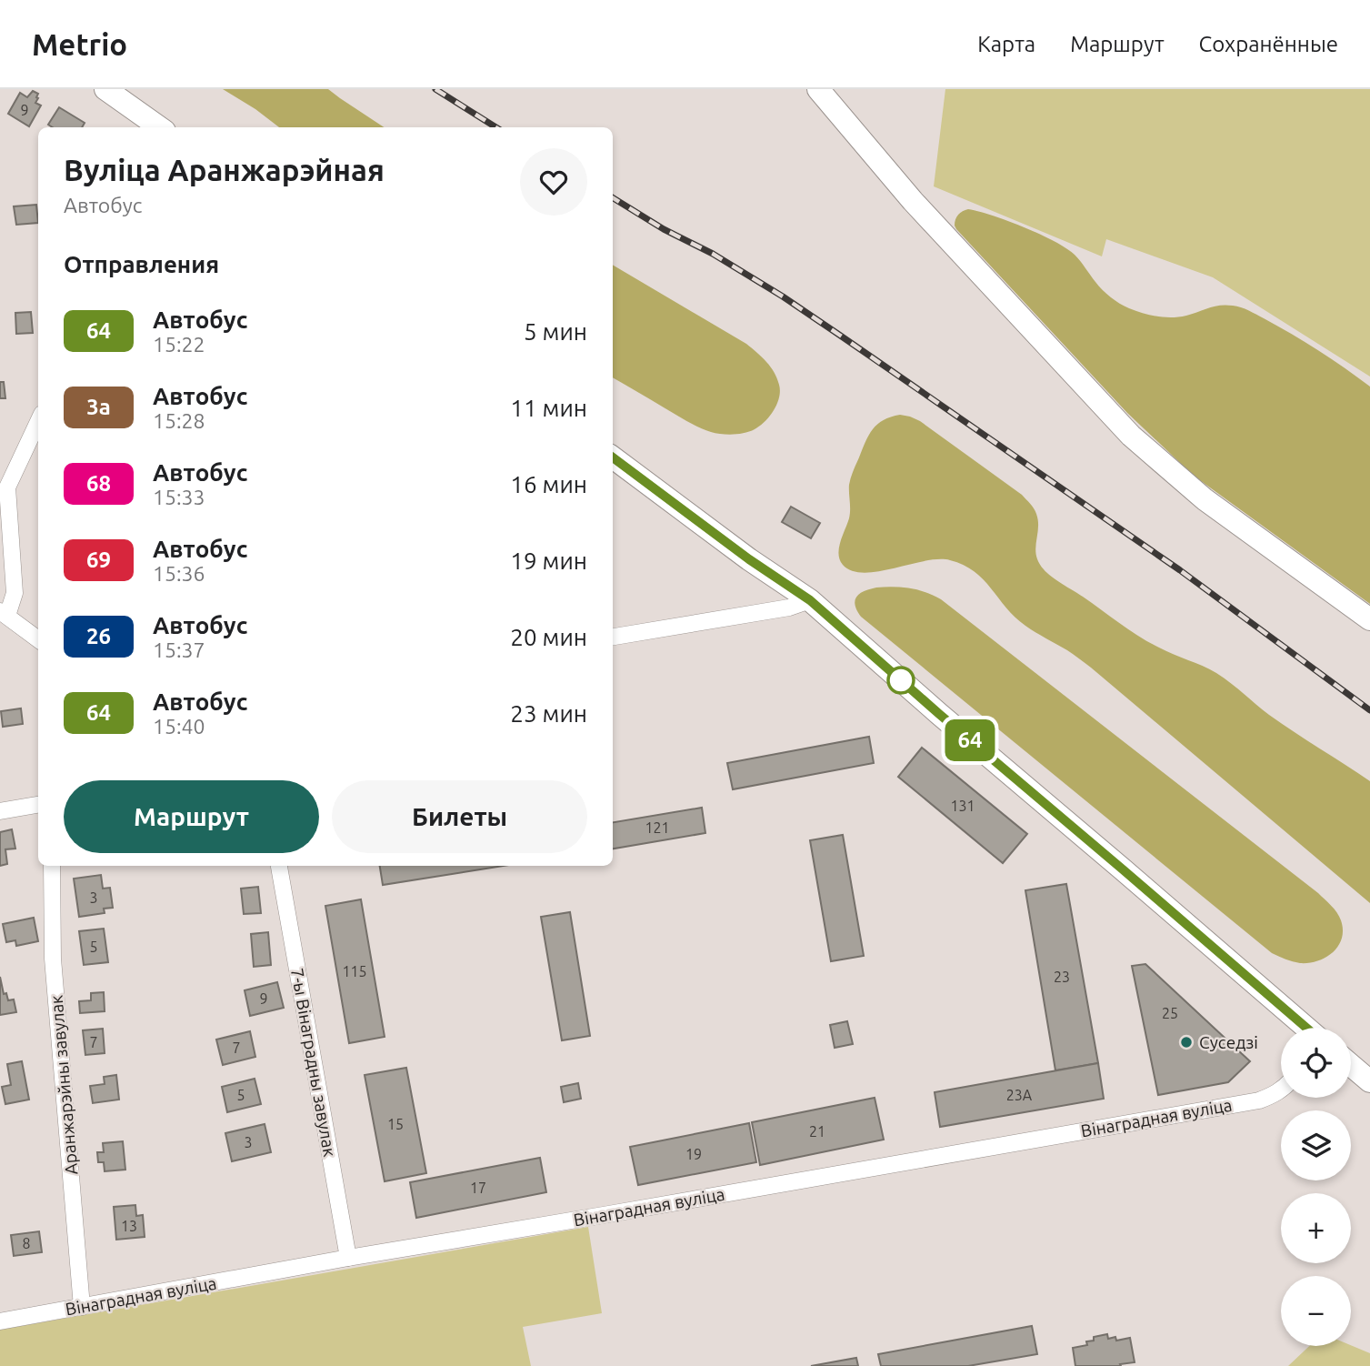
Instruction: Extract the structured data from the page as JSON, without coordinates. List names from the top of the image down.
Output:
{
  "streets": {
    "street": ["7-ы Вінаградны завулак", "Аранжарэйны завулак", "Вінаградная вуліца"]
  },
  "crossings": [
    ["7-ы Вінаградны завулак", "Вінаградная вуліца"],
    ["Аранжарэйны завулак", "Вінаградная вуліца"]
  ],
  "places": ["Суседзі"],
  "lines": ["bus line 64"],
  "house_numbers": [
    "9",
    "131",
    "121",
    "3",
    "5",
    "115",
    "23",
    "9",
    "25",
    "7",
    "7",
    "5",
    "23А",
    "15",
    "21",
    "3",
    "19",
    "17",
    "13",
    "8"
  ],
  "page": {
    "header": "Metrio",
    "nav": ["Карта", "Маршрут", "Сохранённые"],
    "on_map": "64",
    "heading": [
      ["Вуліца Аранжарэйная", "Автобус"],
      "Отправления"
    ],
    "list": [
      {
        "mark": "64",
        "name": "Автобус",
        "note": "15:22",
        "value": "5 мин"
      },
      {
        "mark": "3а",
        "name": "Автобус",
        "note": "15:28",
        "value": "11 мин"
      },
      {
        "mark": "68",
        "name": "Автобус",
        "note": "15:33",
        "value": "16 мин"
      },
      {
        "mark": "69",
        "name": "Автобус",
        "note": "15:36",
        "value": "19 мин"
      },
      {
        "mark": "26",
        "name": "Автобус",
        "note": "15:37",
        "value": "20 мин"
      },
      {
        "mark": "64",
        "name": "Автобус",
        "note": "15:40",
        "value": "23 мин"
      }
    ],
    "buttons": ["Маршрут", "Билеты"],
    "map_buttons": ["+", "−"]
  }
}
